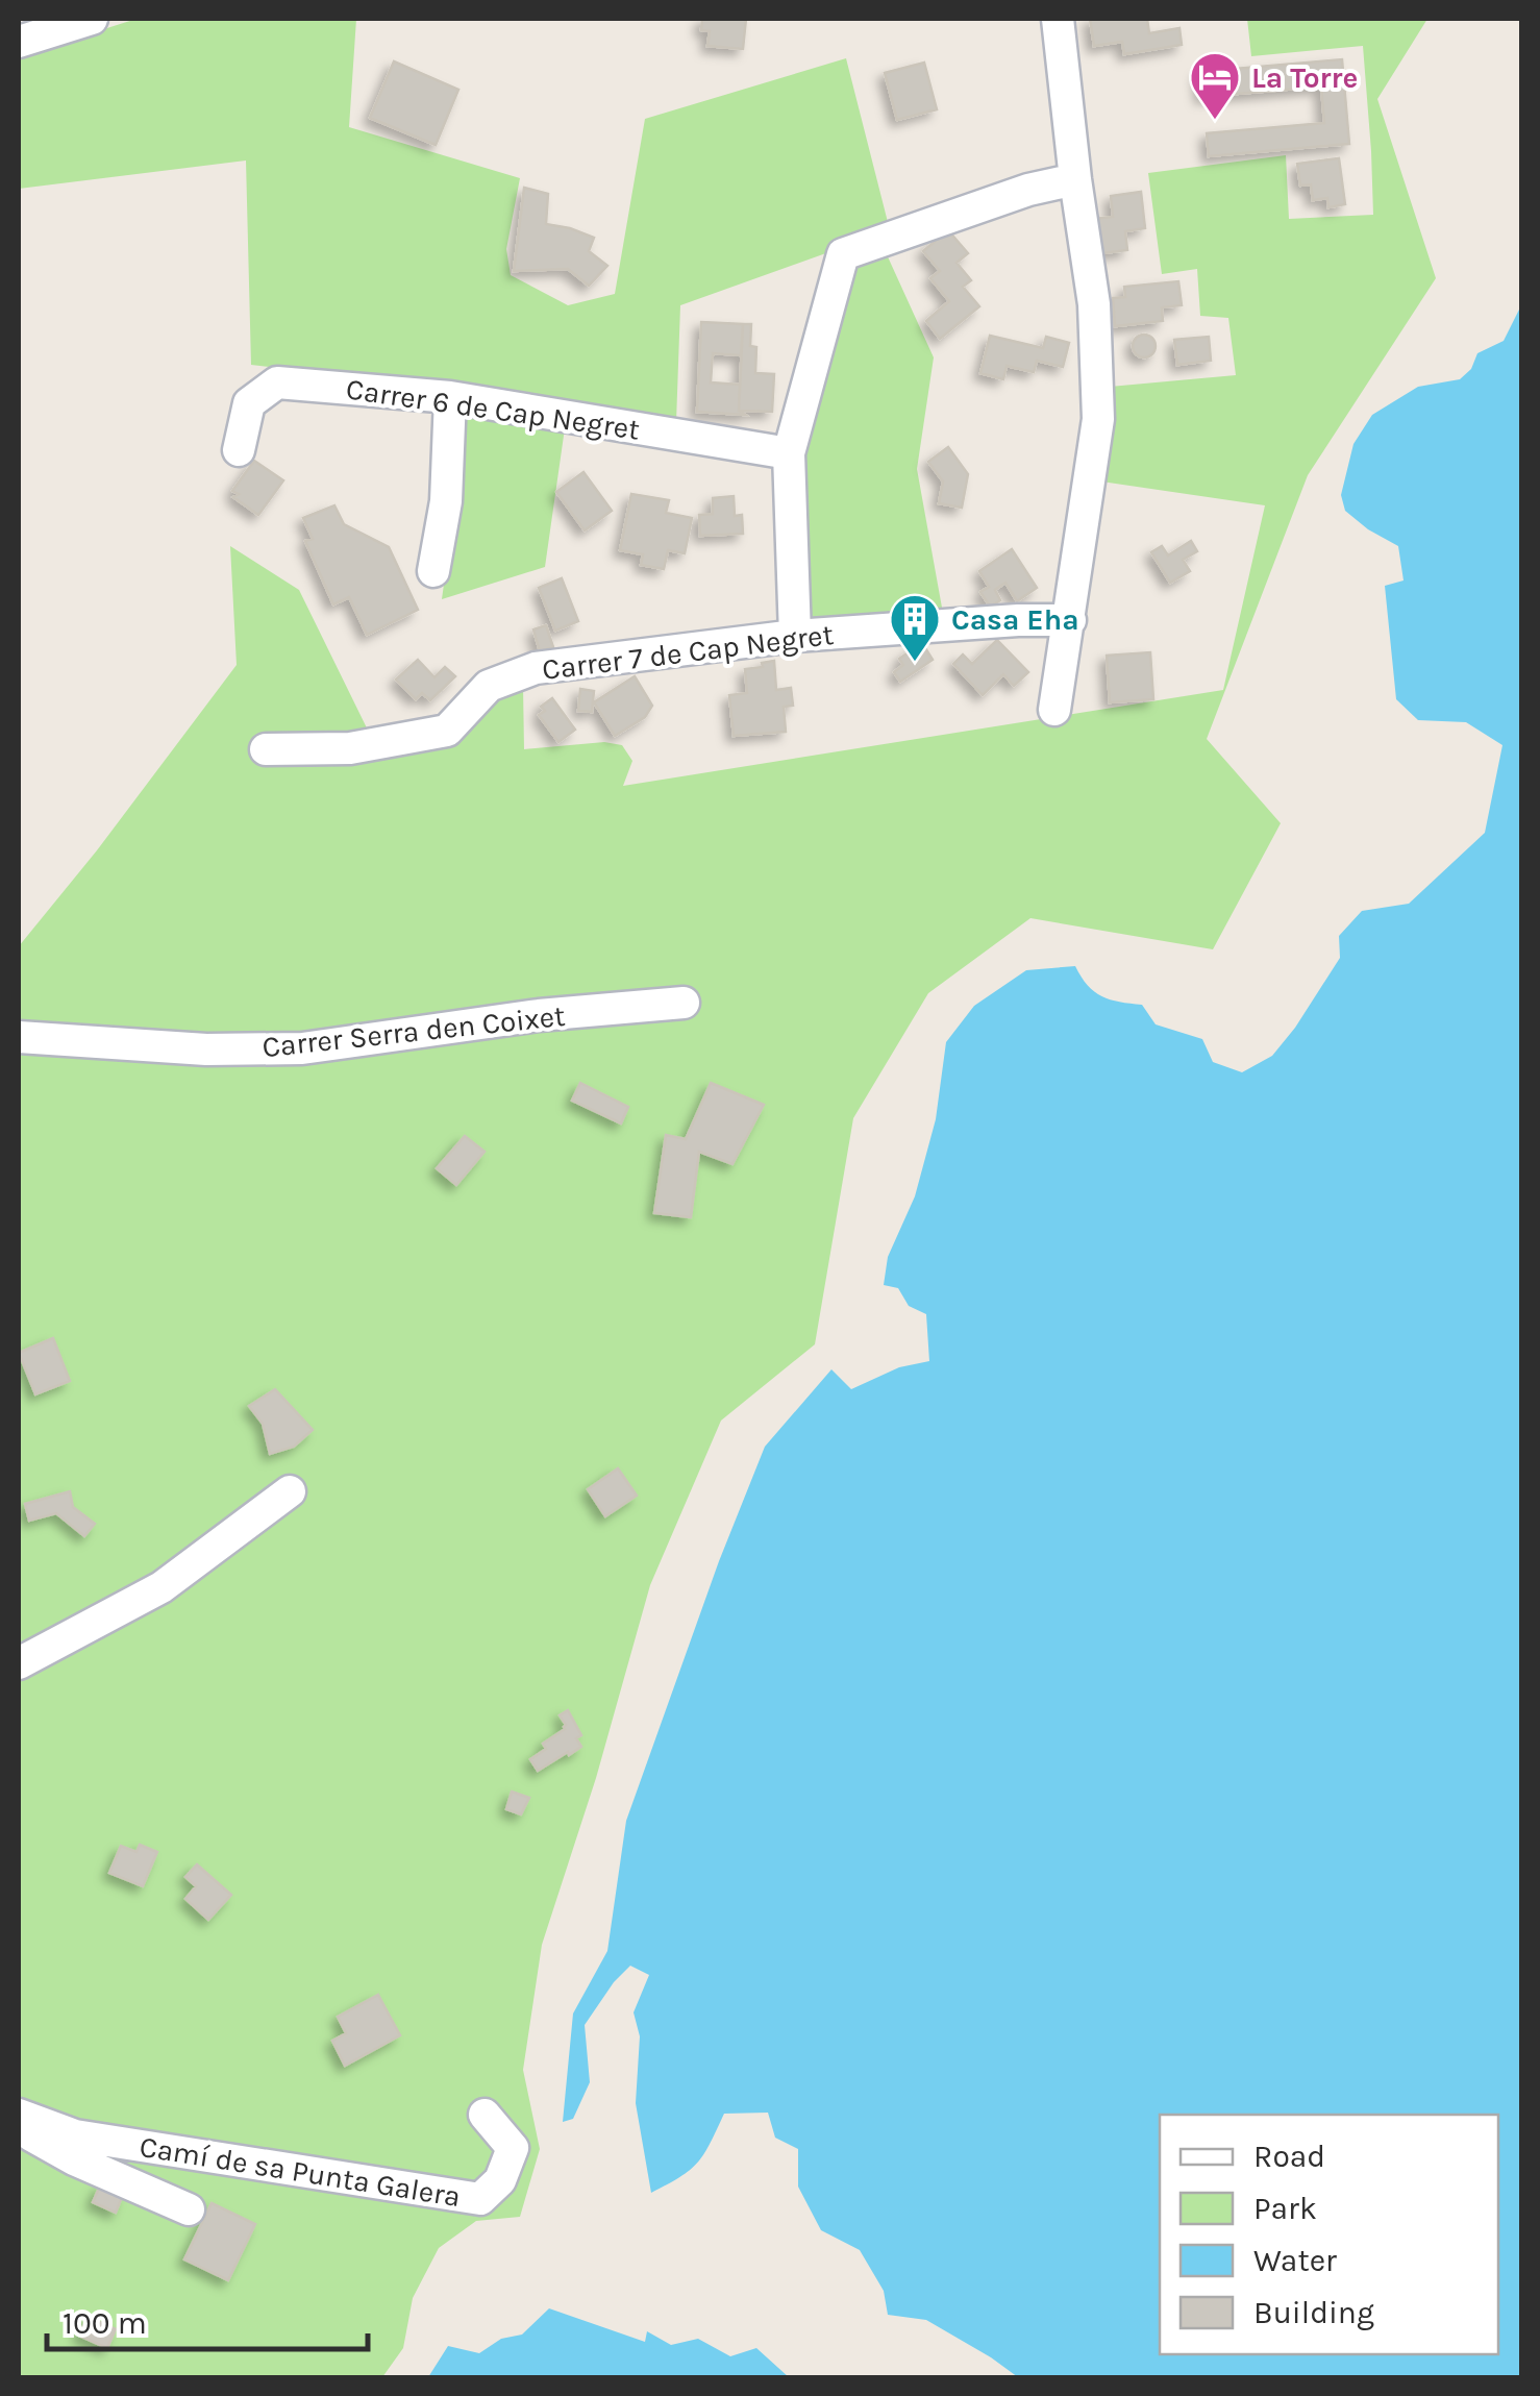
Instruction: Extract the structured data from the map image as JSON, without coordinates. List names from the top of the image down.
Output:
{
  "streets": {
    "street": [
      "Carrer 6 de Cap Negret",
      "Carrer 7 de Cap Negret",
      "Carrer Serra den Coixet",
      "Camí de sa Punta Galera"
    ]
  },
  "places": {
    "hotel": ["La Torre"],
    "building": ["Casa Eha"]
  },
  "legend": [
    "Road",
    "Park",
    "Water",
    "Building"
  ],
  "scale_bar": "100 m"
}
